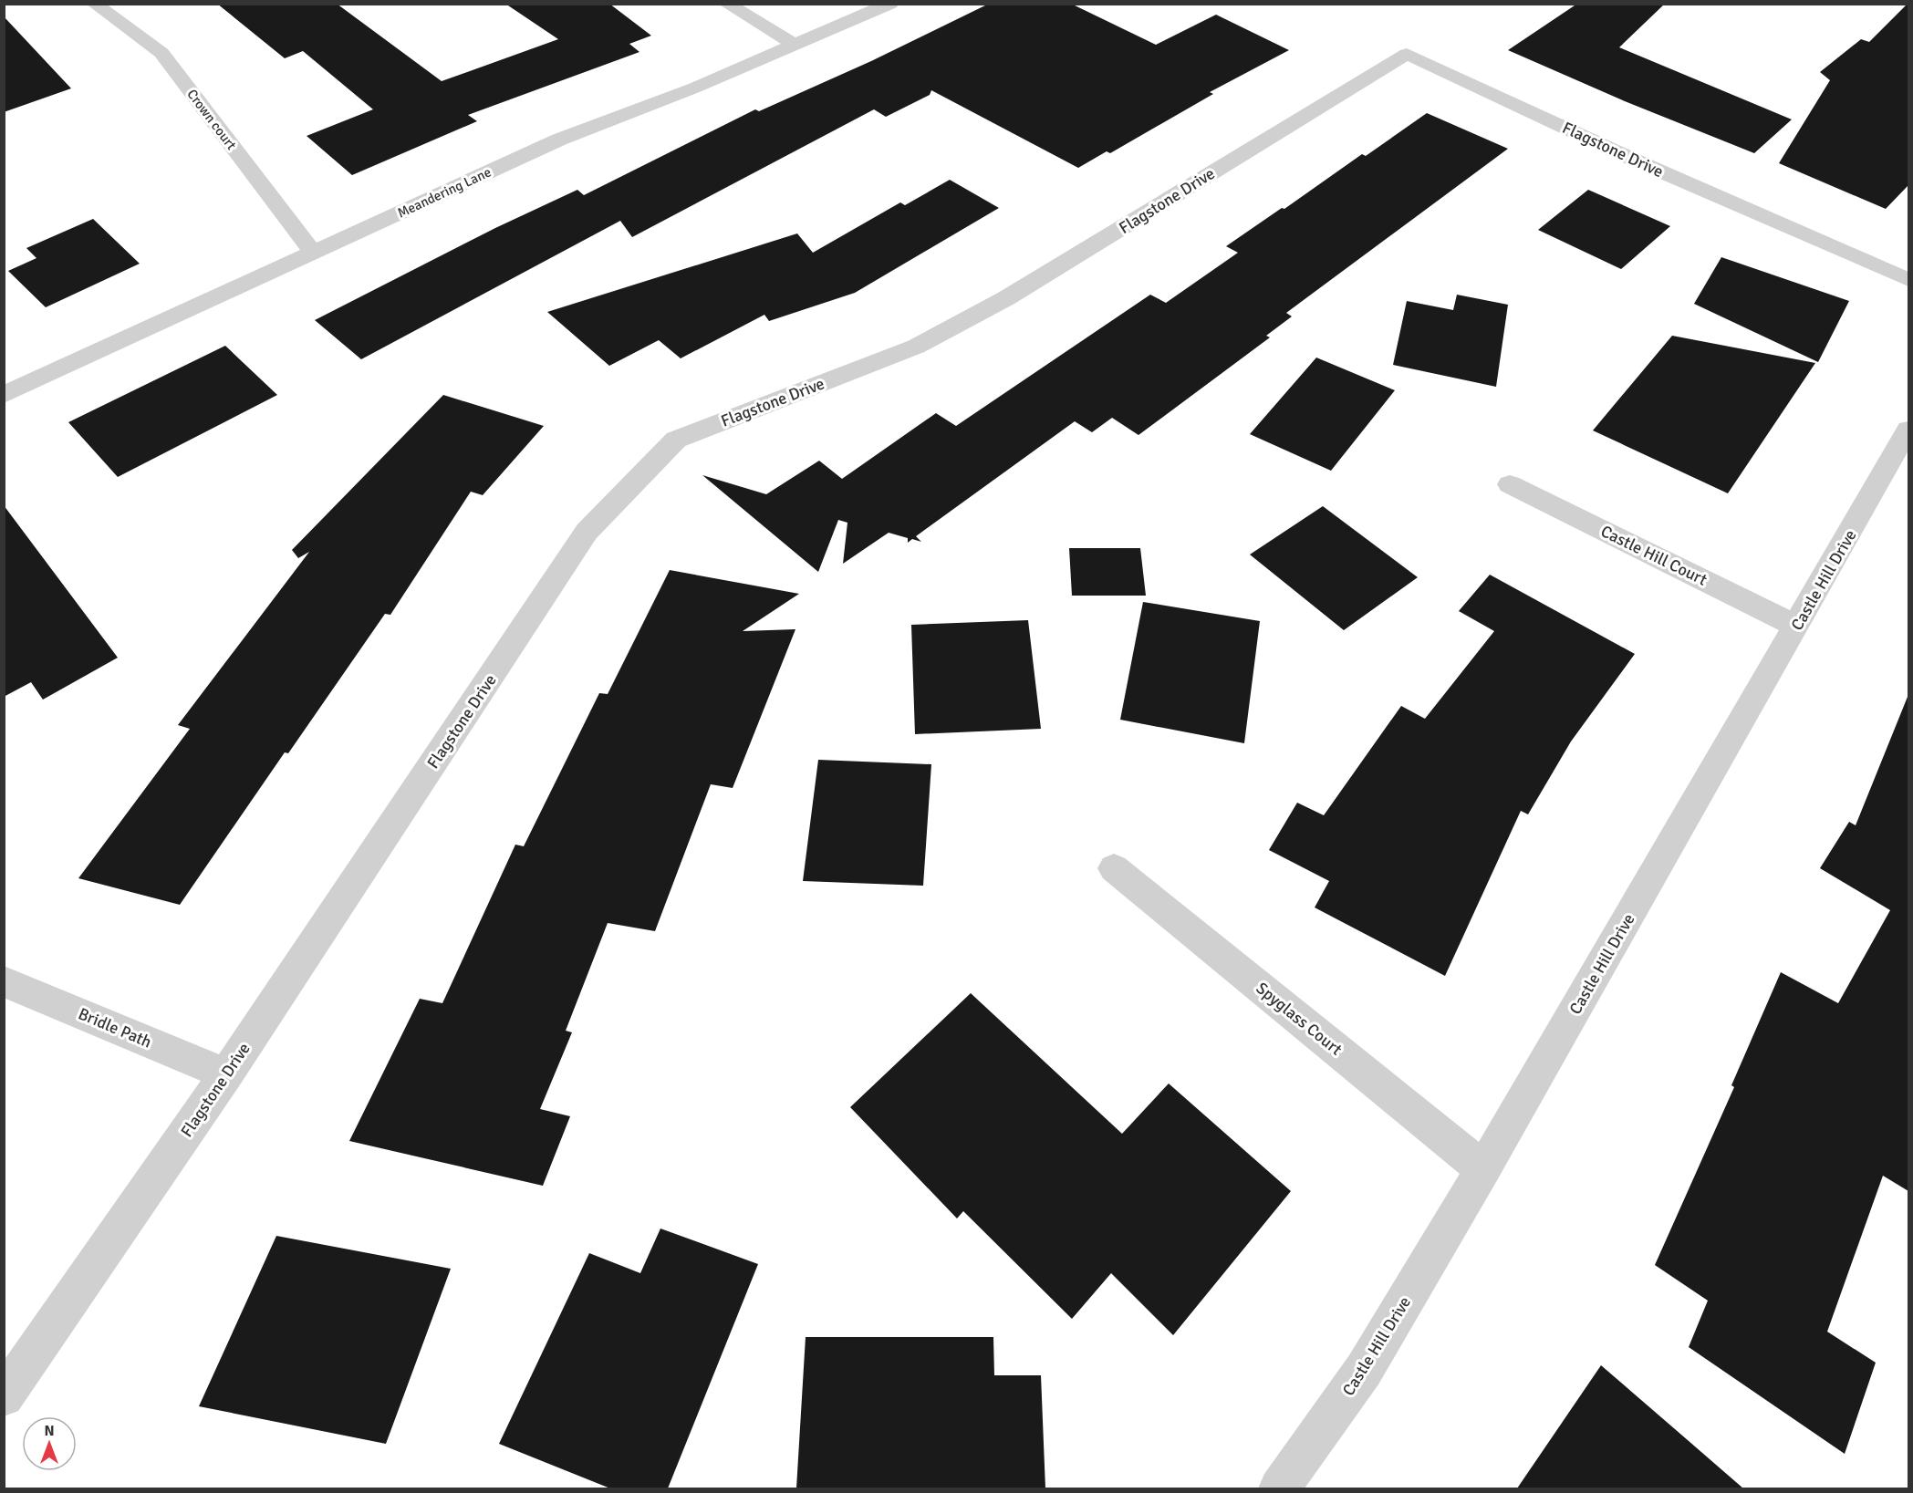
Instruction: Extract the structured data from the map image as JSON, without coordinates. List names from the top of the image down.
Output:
{
  "streets": {
    "street": [
      "Crown court",
      "Flagstone Drive",
      "Meandering Lane",
      "Castle Hill Court",
      "Castle Hill Drive",
      "Spyglass Court",
      "Bridle Path"
    ]
  },
  "crossings": [
    ["Crown court", "Meandering Lane"],
    ["Flagstone Drive", "Bridle Path"],
    ["Castle Hill Court", "Castle Hill Drive"],
    ["Castle Hill Drive", "Spyglass Court"]
  ],
  "north": "top"
}
